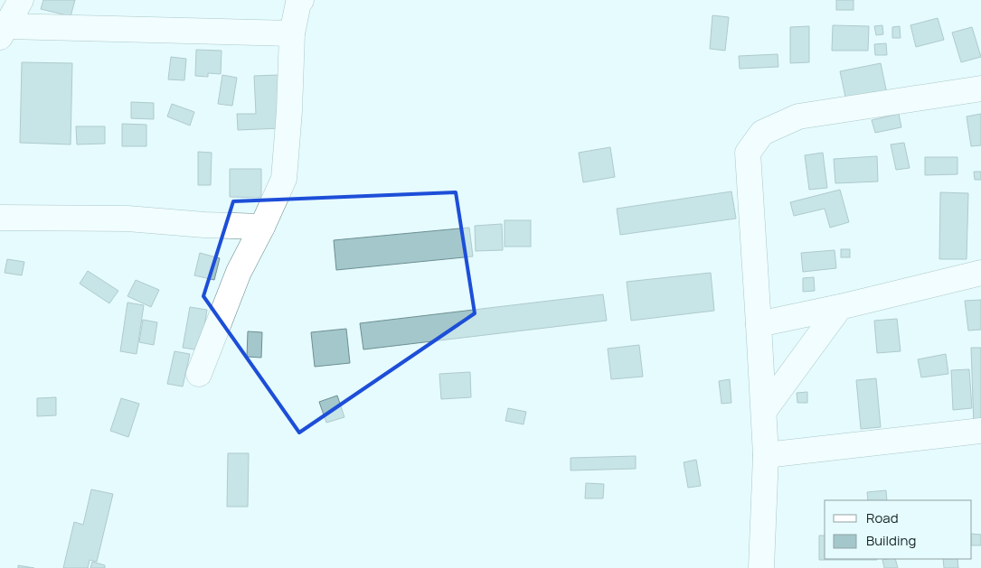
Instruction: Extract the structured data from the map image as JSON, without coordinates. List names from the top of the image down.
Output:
{
  "legend": ["Road", "Building"]
}
